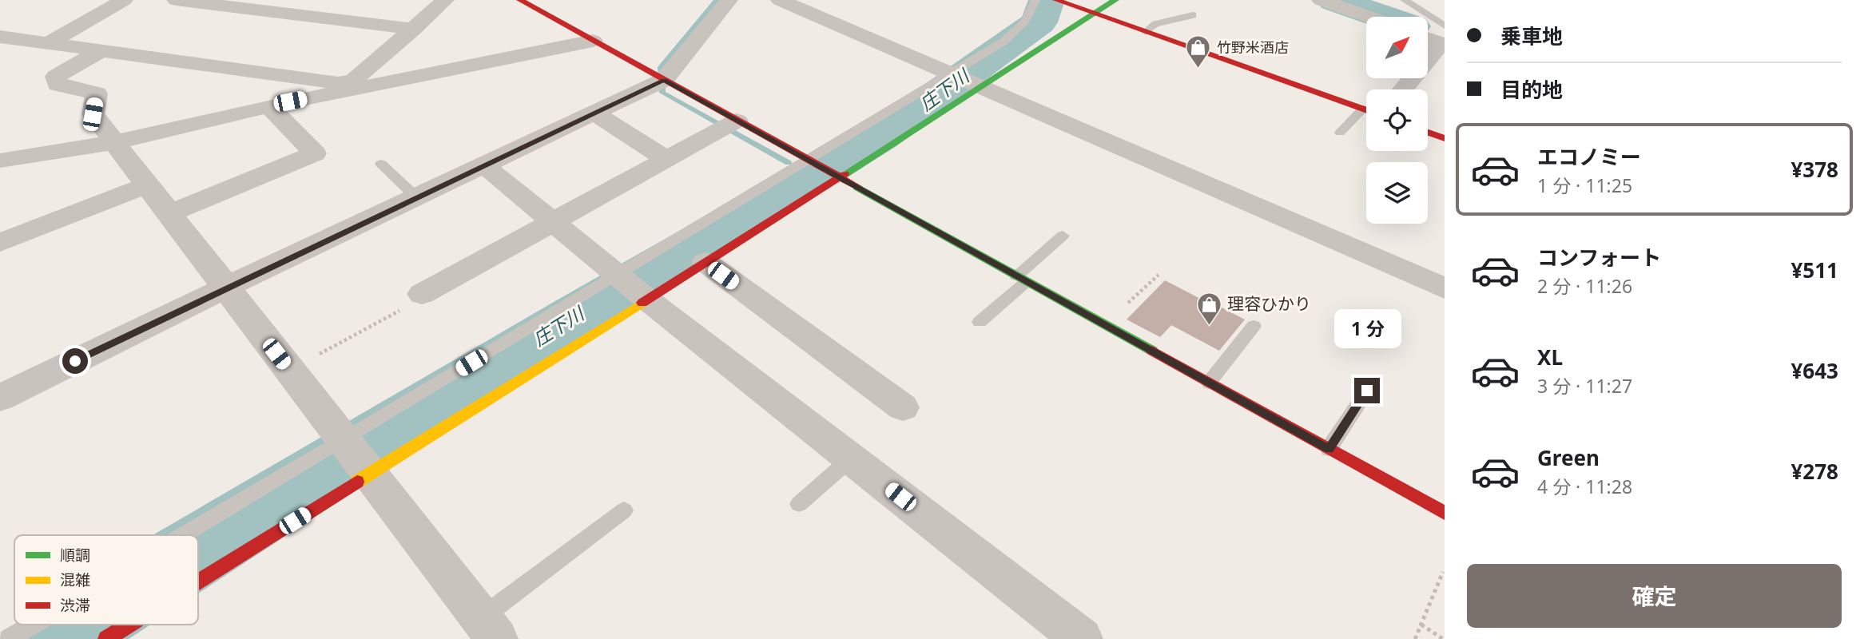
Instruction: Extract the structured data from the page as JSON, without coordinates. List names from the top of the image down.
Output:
{
  "water": ["庄下川"],
  "places": {
    "shop": ["竹野米酒店", "理容ひかり"]
  },
  "legend": ["順調", "混雑", "渋滞"],
  "north": "top right",
  "page": {
    "banner": ["乗車地", "目的地"],
    "list": [
      {
        "name": "エコノミー",
        "note": "1 分 · 11:25",
        "value": "¥378"
      },
      {
        "name": "コンフォート",
        "note": "2 分 · 11:26",
        "value": "¥511"
      },
      {
        "name": "XL",
        "note": "3 分 · 11:27",
        "value": "¥643"
      },
      {
        "name": "Green",
        "note": "4 分 · 11:28",
        "value": "¥278"
      }
    ],
    "bubble": "1 分",
    "buttons": "確定"
  }
}
